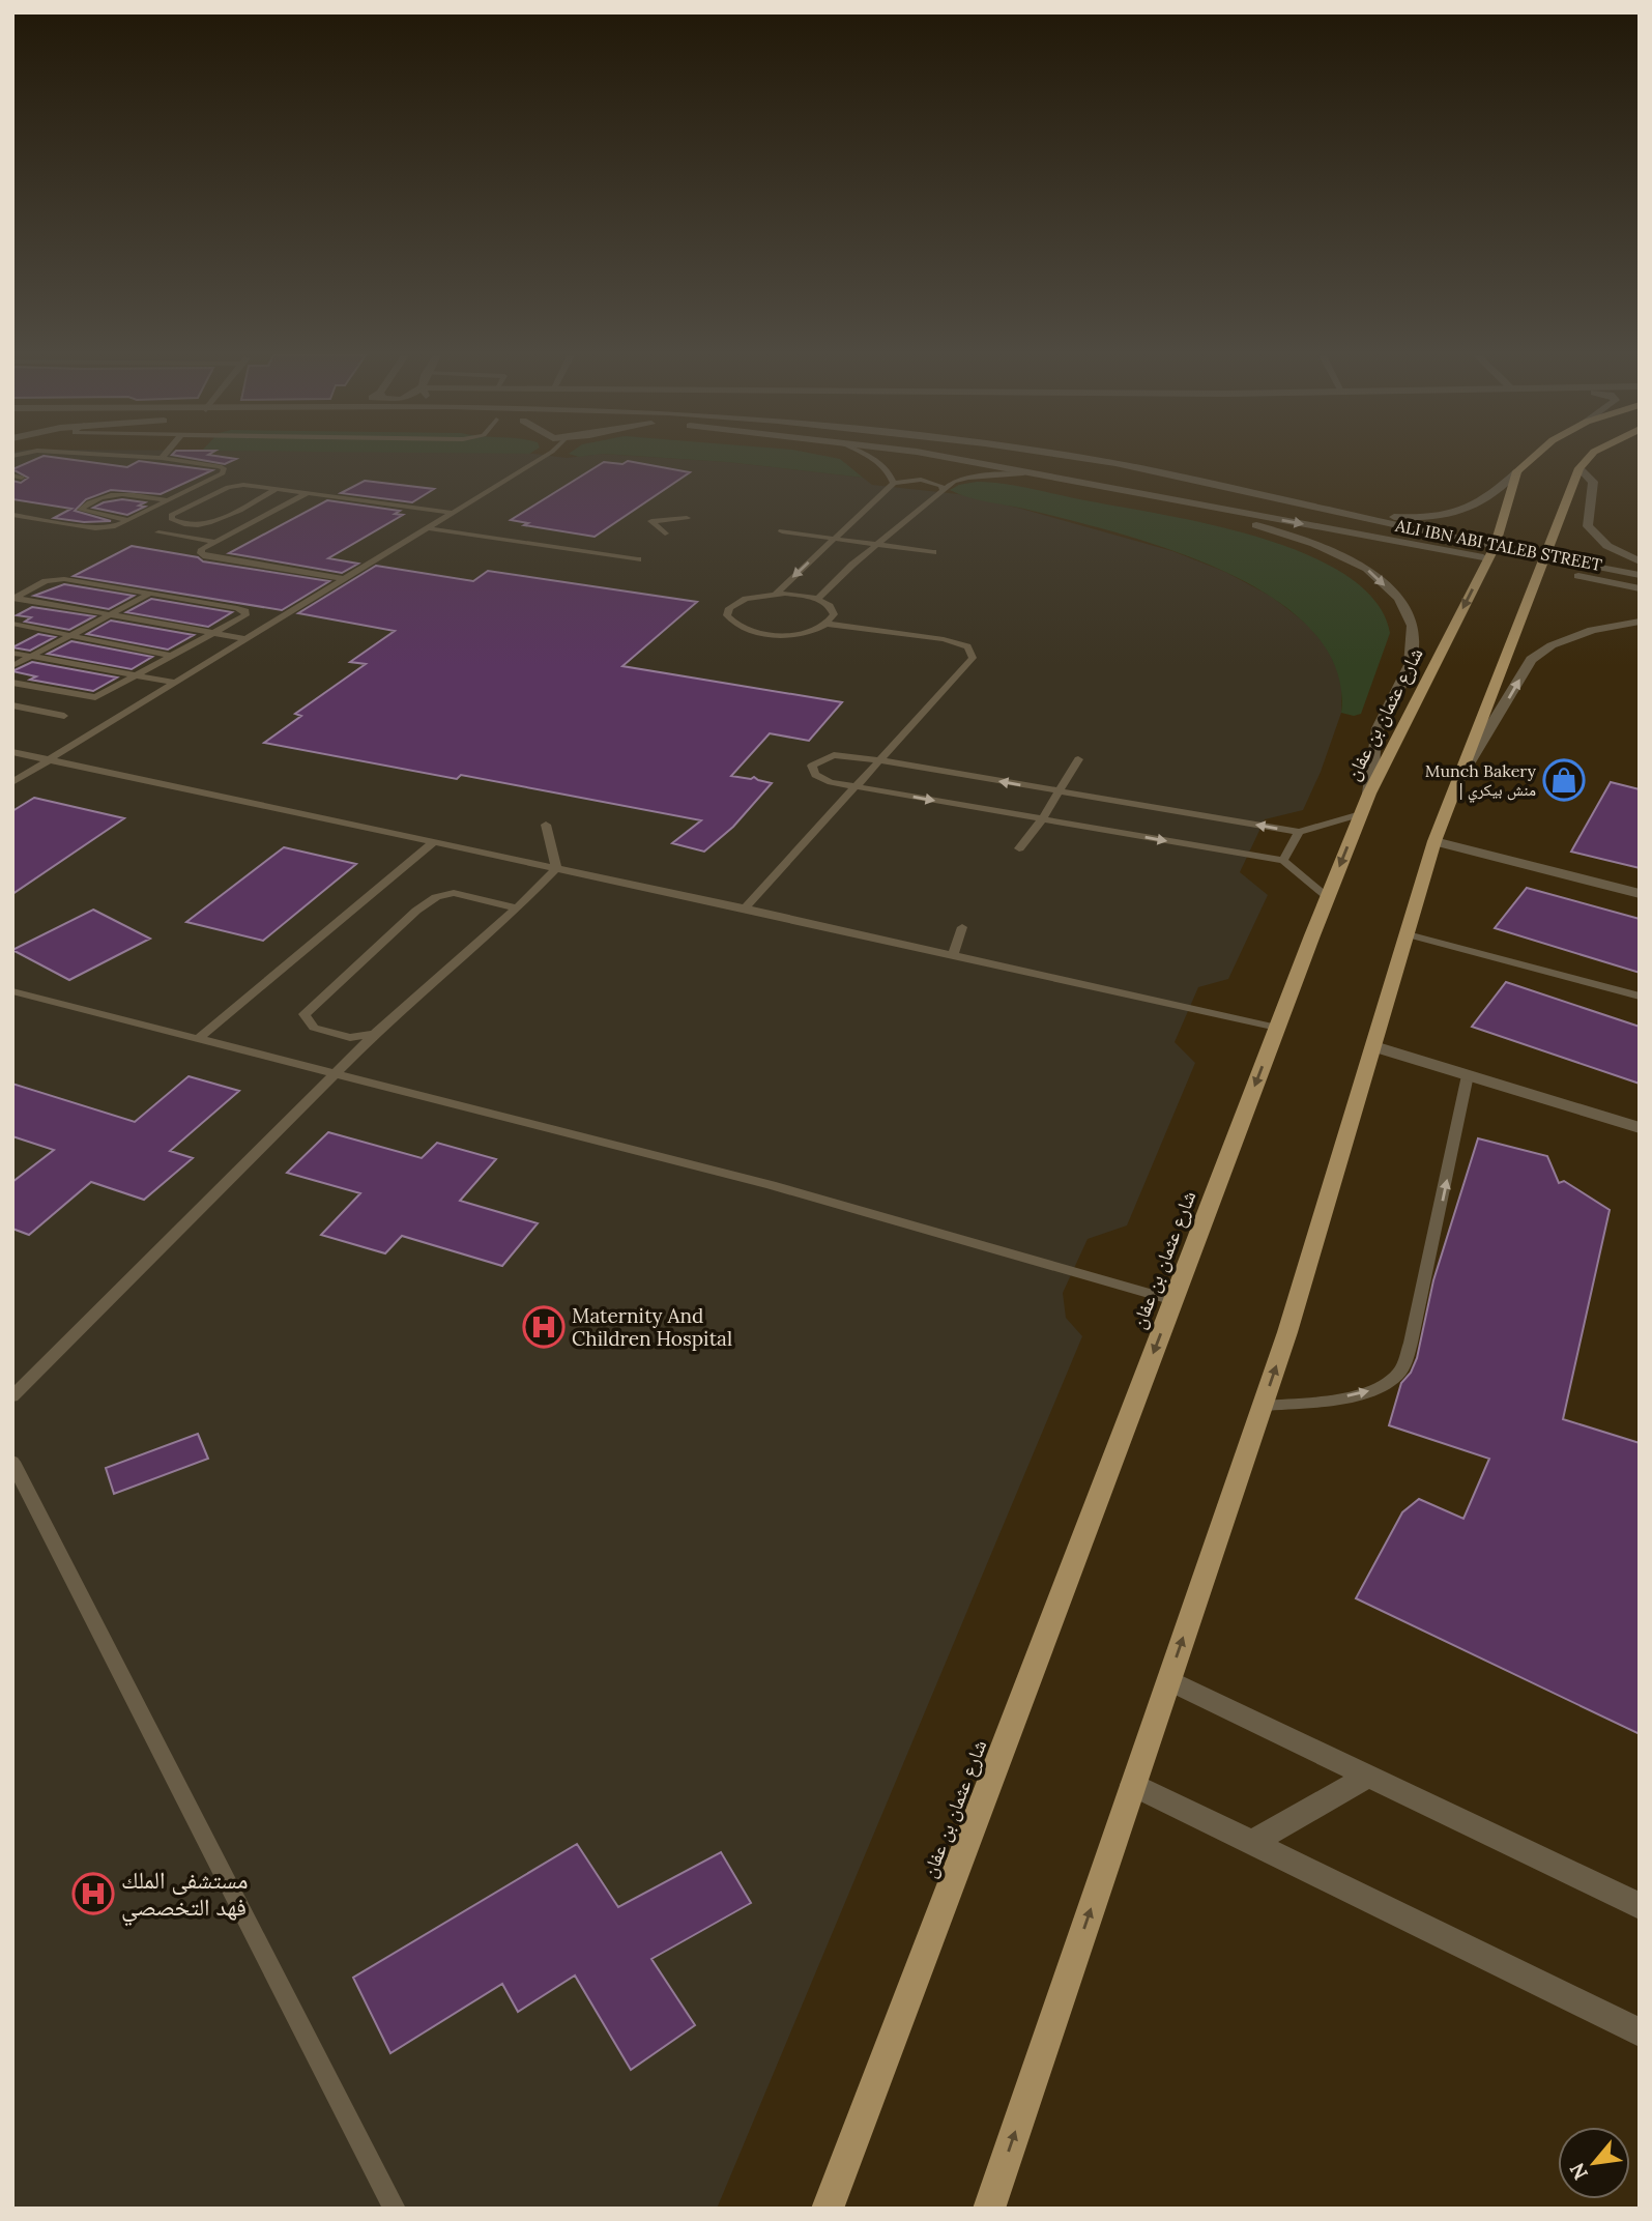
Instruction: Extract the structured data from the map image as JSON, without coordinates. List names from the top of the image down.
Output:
{
  "streets": {
    "main road": ["شارع عثمان بن عفان"],
    "street": ["ALI IBN ABI TALEB STREET"]
  },
  "crossings": [
    ["ALI IBN ABI TALEB STREET", "شارع عثمان بن عفان"]
  ],
  "places": {
    "shop": ["Munch Bakery | منش بيكري"],
    "hospital": ["Maternity And Children Hospital", "مستشفى الملك فهد التخصصي"]
  },
  "north": "bottom left"
}
